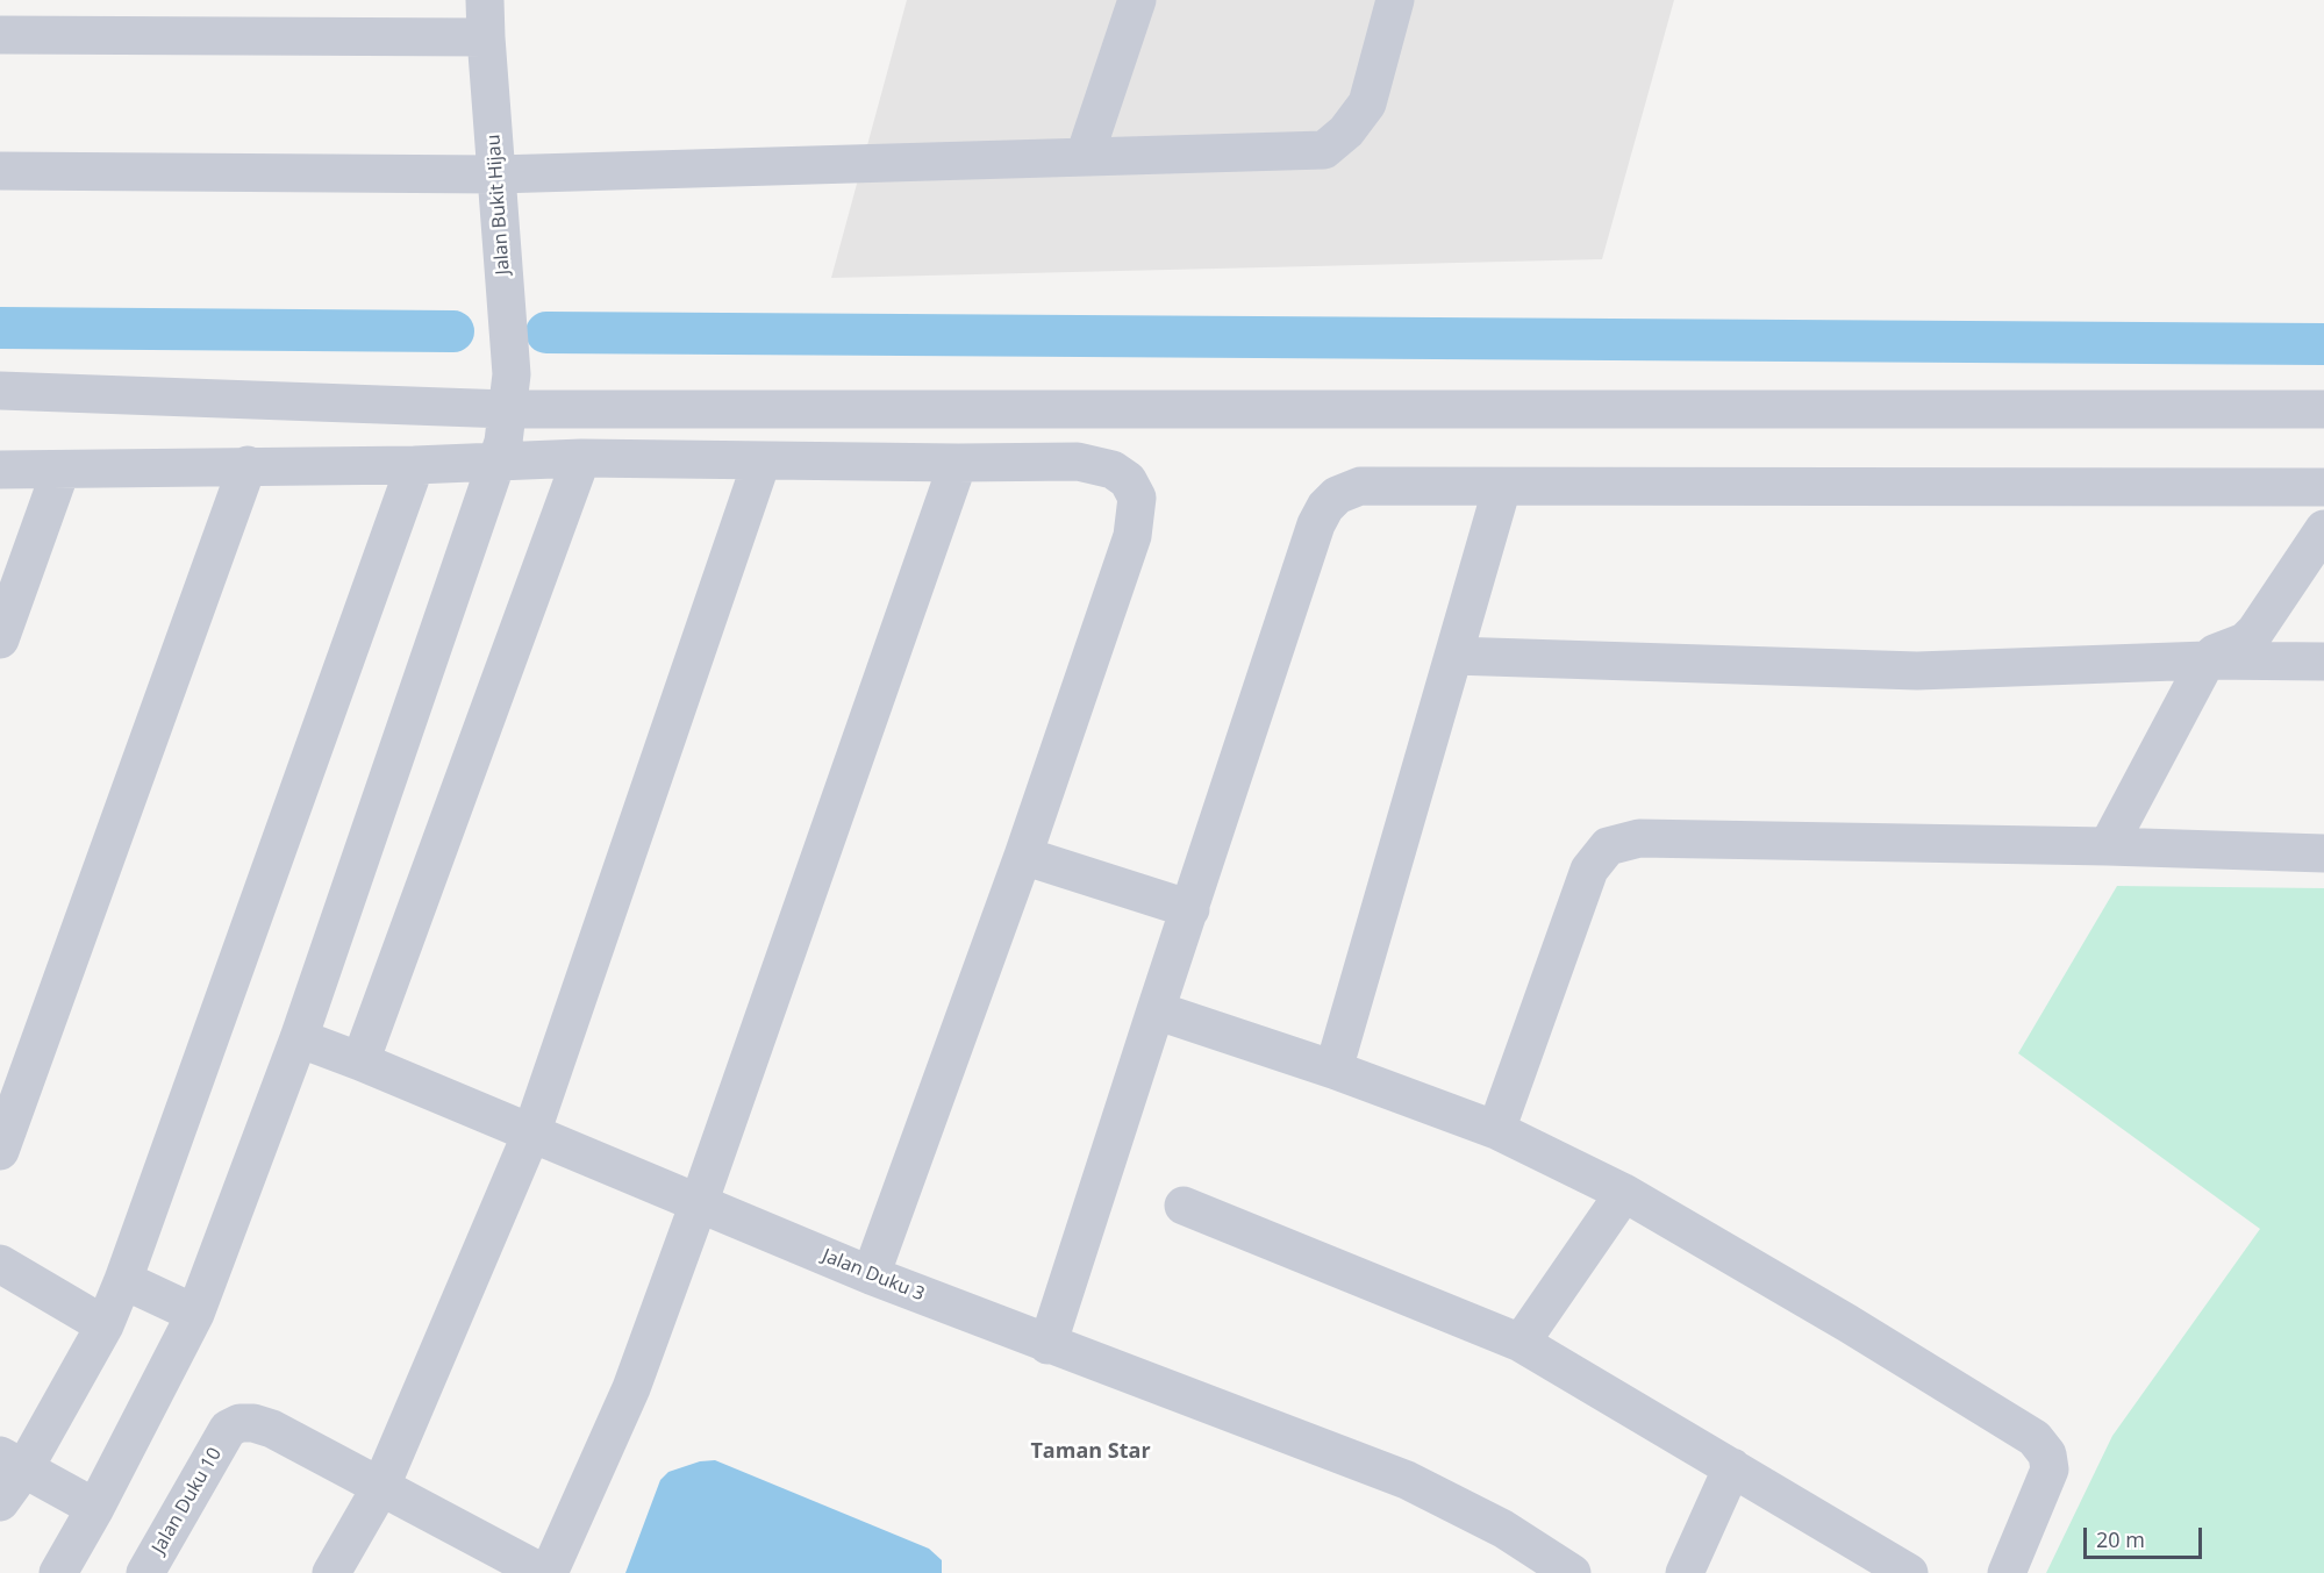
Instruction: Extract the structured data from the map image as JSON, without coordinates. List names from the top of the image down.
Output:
{
  "streets": {
    "street": ["Jalan Bukit Hijau", "Jalan Duku 3", "Jalan Duku 10"]
  },
  "crossings": [
    ["Jalan Bukit Hijau", "Jalan Duku 3"]
  ],
  "districts": ["Taman Star"],
  "scale_bar": "20 m"
}
